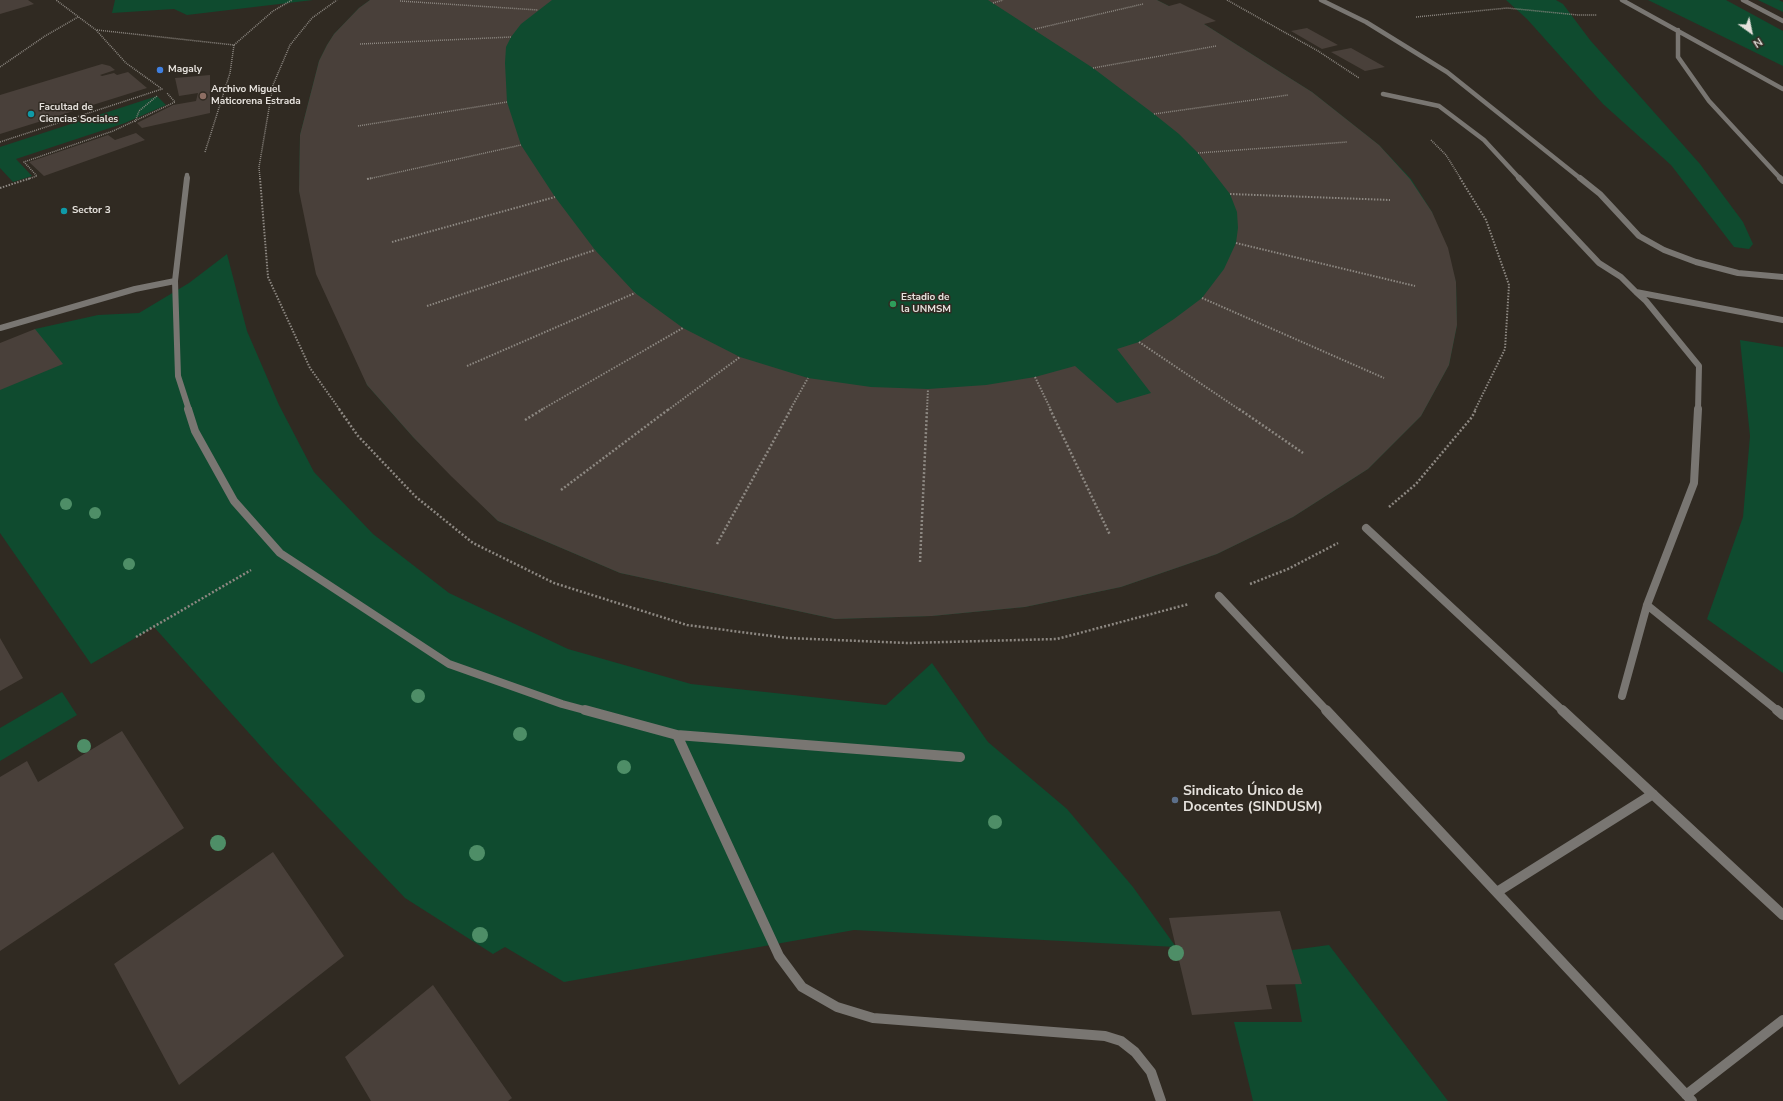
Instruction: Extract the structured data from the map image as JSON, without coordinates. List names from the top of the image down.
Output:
{
  "places": [
    "Magaly",
    "Archivo Miguel Maticorena Estrada",
    "Facultad de Ciencias Sociales",
    "Sector 3",
    "Estadio de la UNMSM",
    "Sindicato Único de Docentes (SINDUSM)"
  ],
  "north": "bottom right"
}
